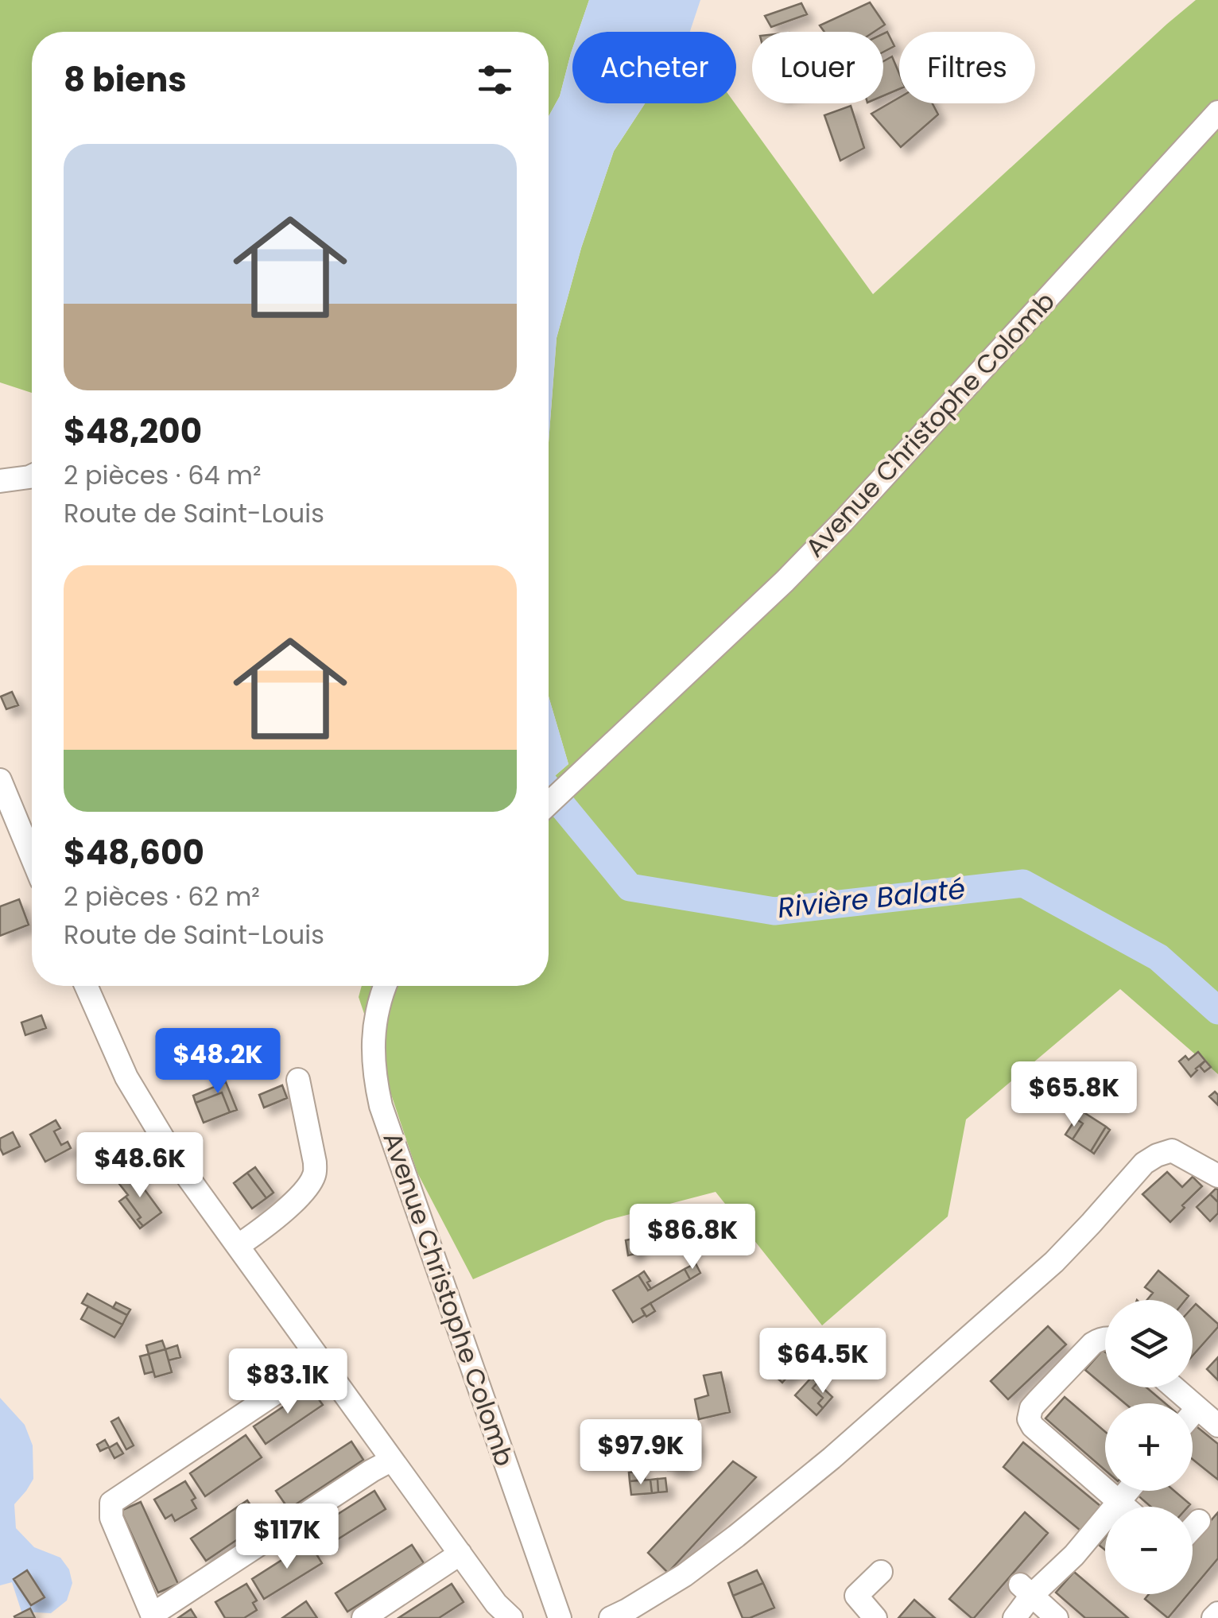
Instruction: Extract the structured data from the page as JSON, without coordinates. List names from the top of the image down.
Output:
{
  "streets": {
    "street": ["Avenue Christophe Colomb"]
  },
  "water": ["Rivière Balaté"],
  "page": {
    "chip": ["Acheter", "Louer", "Filtres"],
    "heading": "8 biens",
    "list": [
      {
        "name": "$48,200",
        "note": "2 pièces · 64 m² · Route de Saint-Louis"
      },
      {
        "name": "$48,600",
        "note": "2 pièces · 62 m² · Route de Saint-Louis"
      }
    ],
    "price": [
      "$48.2K",
      "$65.8K",
      "$48.6K",
      "$86.8K",
      "$64.5K",
      "$83.1K",
      "$97.9K",
      "$117K"
    ],
    "map_buttons": ["+", "−"]
  }
}
